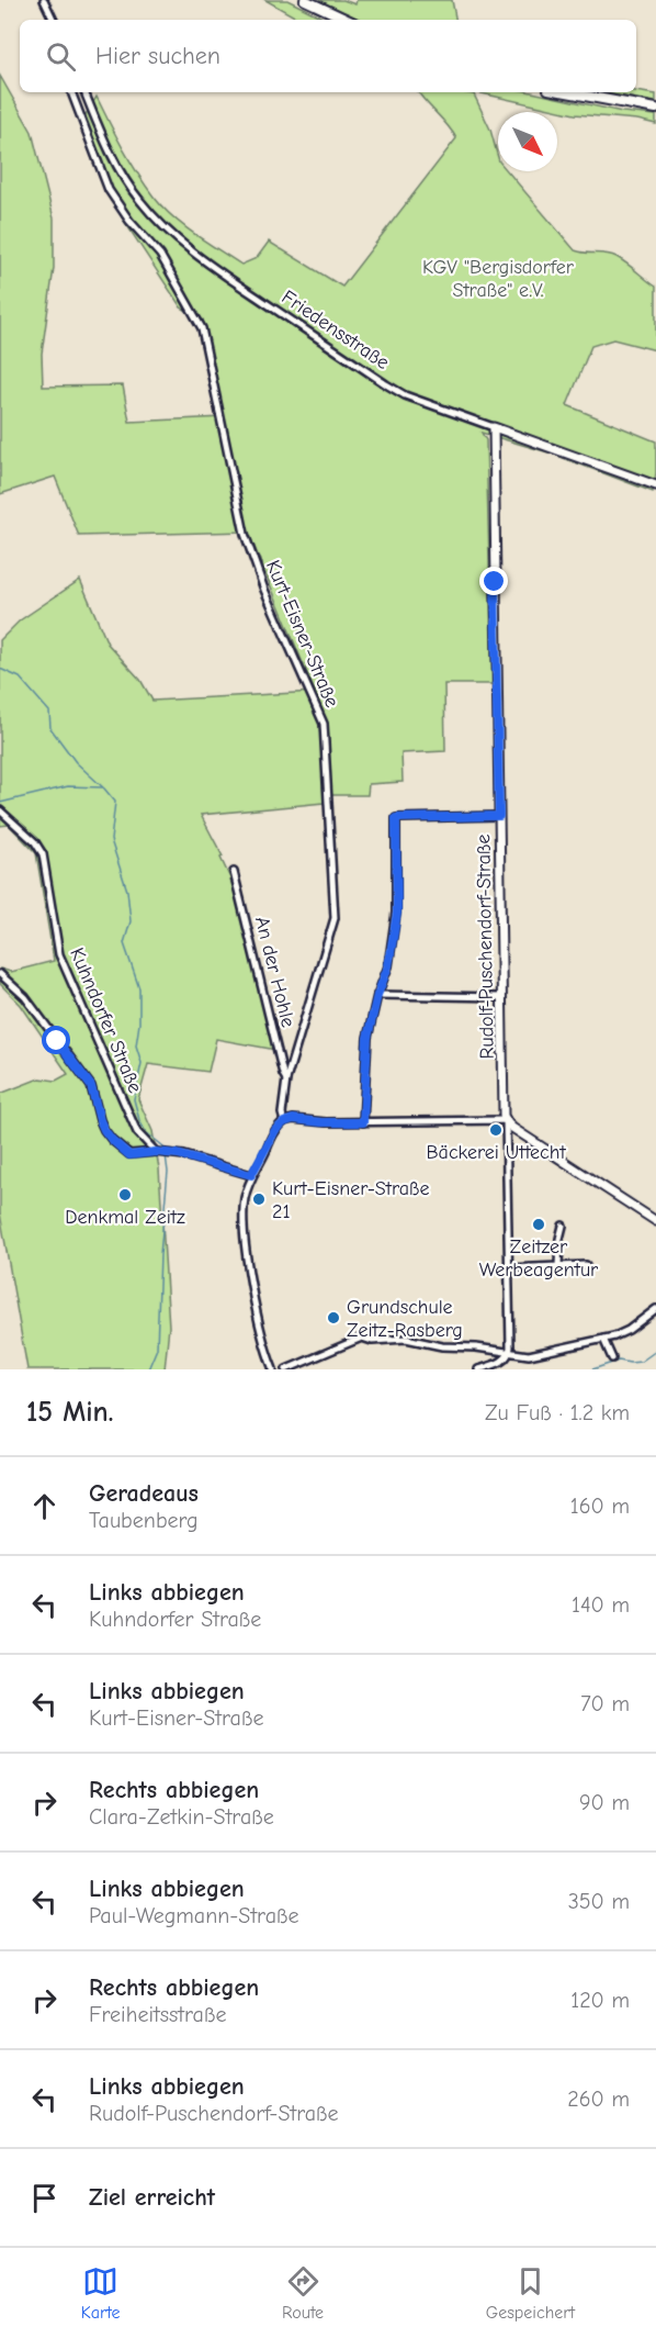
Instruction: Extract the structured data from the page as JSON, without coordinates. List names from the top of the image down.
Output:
{
  "streets": {
    "street": [
      "Friedensstraße",
      "Kurt-Eisner-Straße",
      "Rudolf-Puschendorf-Straße",
      "An der Hohle",
      "Kuhndorfer Straße"
    ]
  },
  "crossings": [
    ["Friedensstraße", "Rudolf-Puschendorf-Straße"],
    ["Kurt-Eisner-Straße", "An der Hohle"]
  ],
  "parks": ["KGV \"Bergisdorfer Straße\" e.V."],
  "places": [
    "Bäckerei Uttecht",
    "Denkmal Zeitz",
    "Kurt-Eisner-Straße 21",
    "Zeitzer Werbeagentur",
    "Grundschule Zeitz-Rasberg"
  ],
  "north": "bottom right",
  "page": {
    "search": "Hier suchen",
    "heading": ["15 Min.", "Zu Fuß · 1.2 km"],
    "list": [
      ["Geradeaus", "Taubenberg", "160 m"],
      ["Links abbiegen", "Kuhndorfer Straße", "140 m"],
      ["Links abbiegen", "Kurt-Eisner-Straße", "70 m"],
      ["Rechts abbiegen", "Clara-Zetkin-Straße", "90 m"],
      ["Links abbiegen", "Paul-Wegmann-Straße", "350 m"],
      ["Rechts abbiegen", "Freiheitsstraße", "120 m"],
      ["Links abbiegen", "Rudolf-Puschendorf-Straße", "260 m"],
      "Ziel erreicht"
    ],
    "nav": ["Karte", "Route", "Gespeichert"]
  }
}
